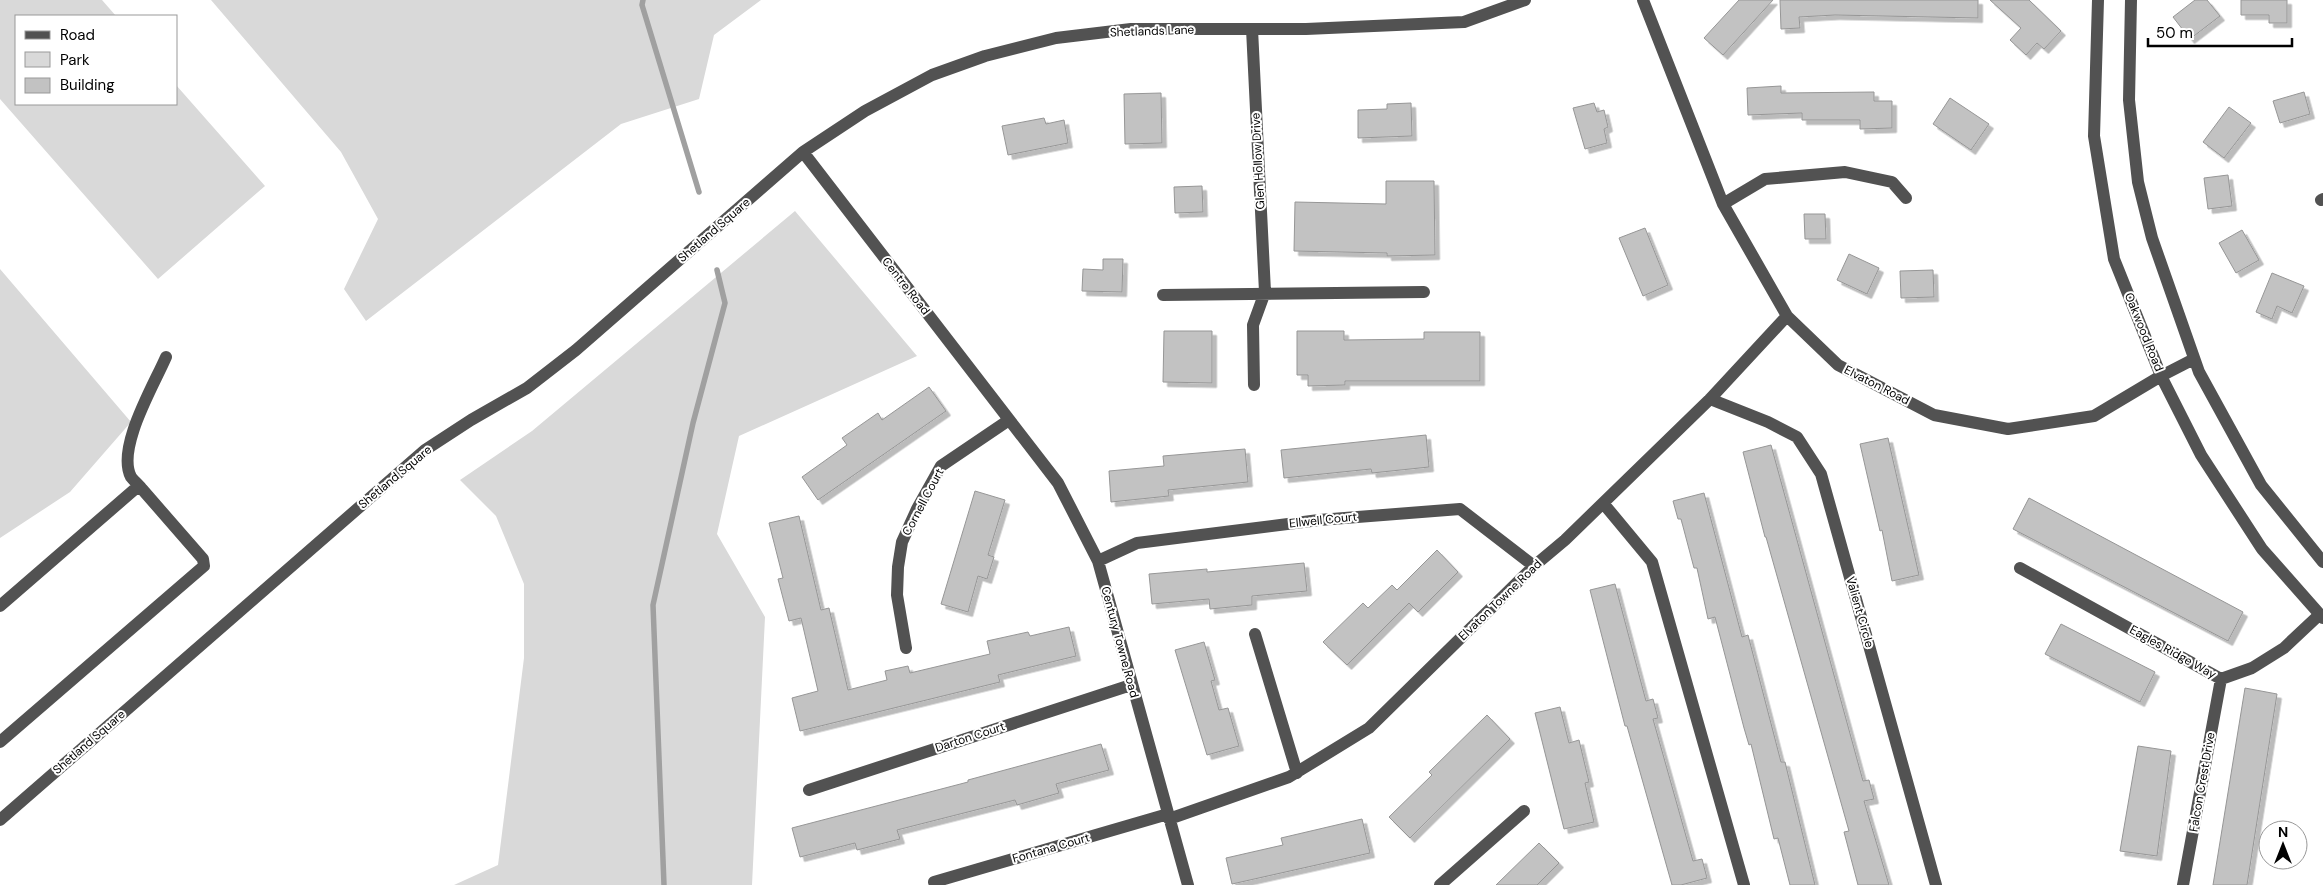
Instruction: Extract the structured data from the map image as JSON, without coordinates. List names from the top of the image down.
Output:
{
  "streets": {
    "street": [
      "Shetlands Lane",
      "Glen Hollow Drive",
      "Shetland Square",
      "Centre Road",
      "Oakwood Road",
      "Elvaton Road",
      "Cornell Court",
      "Ellwell Court",
      "Elvaton Towne Road",
      "Valient Circle",
      "Century Towne Road",
      "Eagles Ridge Way",
      "Darton Court",
      "Falcon Crest Drive",
      "Fontana Court"
    ]
  },
  "crossings": [
    ["Shetlands Lane", "Glen Hollow Drive"],
    ["Shetlands Lane", "Shetland Square"],
    ["Shetlands Lane", "Centre Road"],
    ["Shetland Square", "Centre Road"],
    ["Centre Road", "Cornell Court"],
    ["Centre Road", "Century Towne Road"],
    ["Oakwood Road", "Elvaton Road"],
    ["Oakwood Road", "Eagles Ridge Way"],
    ["Elvaton Road", "Elvaton Towne Road"],
    ["Cornell Court", "Century Towne Road"],
    ["Ellwell Court", "Elvaton Towne Road"],
    ["Ellwell Court", "Century Towne Road"],
    ["Elvaton Towne Road", "Valient Circle"],
    ["Elvaton Towne Road", "Century Towne Road"],
    ["Elvaton Towne Road", "Fontana Court"],
    ["Century Towne Road", "Darton Court"],
    ["Century Towne Road", "Fontana Court"],
    ["Eagles Ridge Way", "Falcon Crest Drive"]
  ],
  "legend": ["Road", "Park", "Building"],
  "scale_bar": "50 m",
  "north": "top"
}
